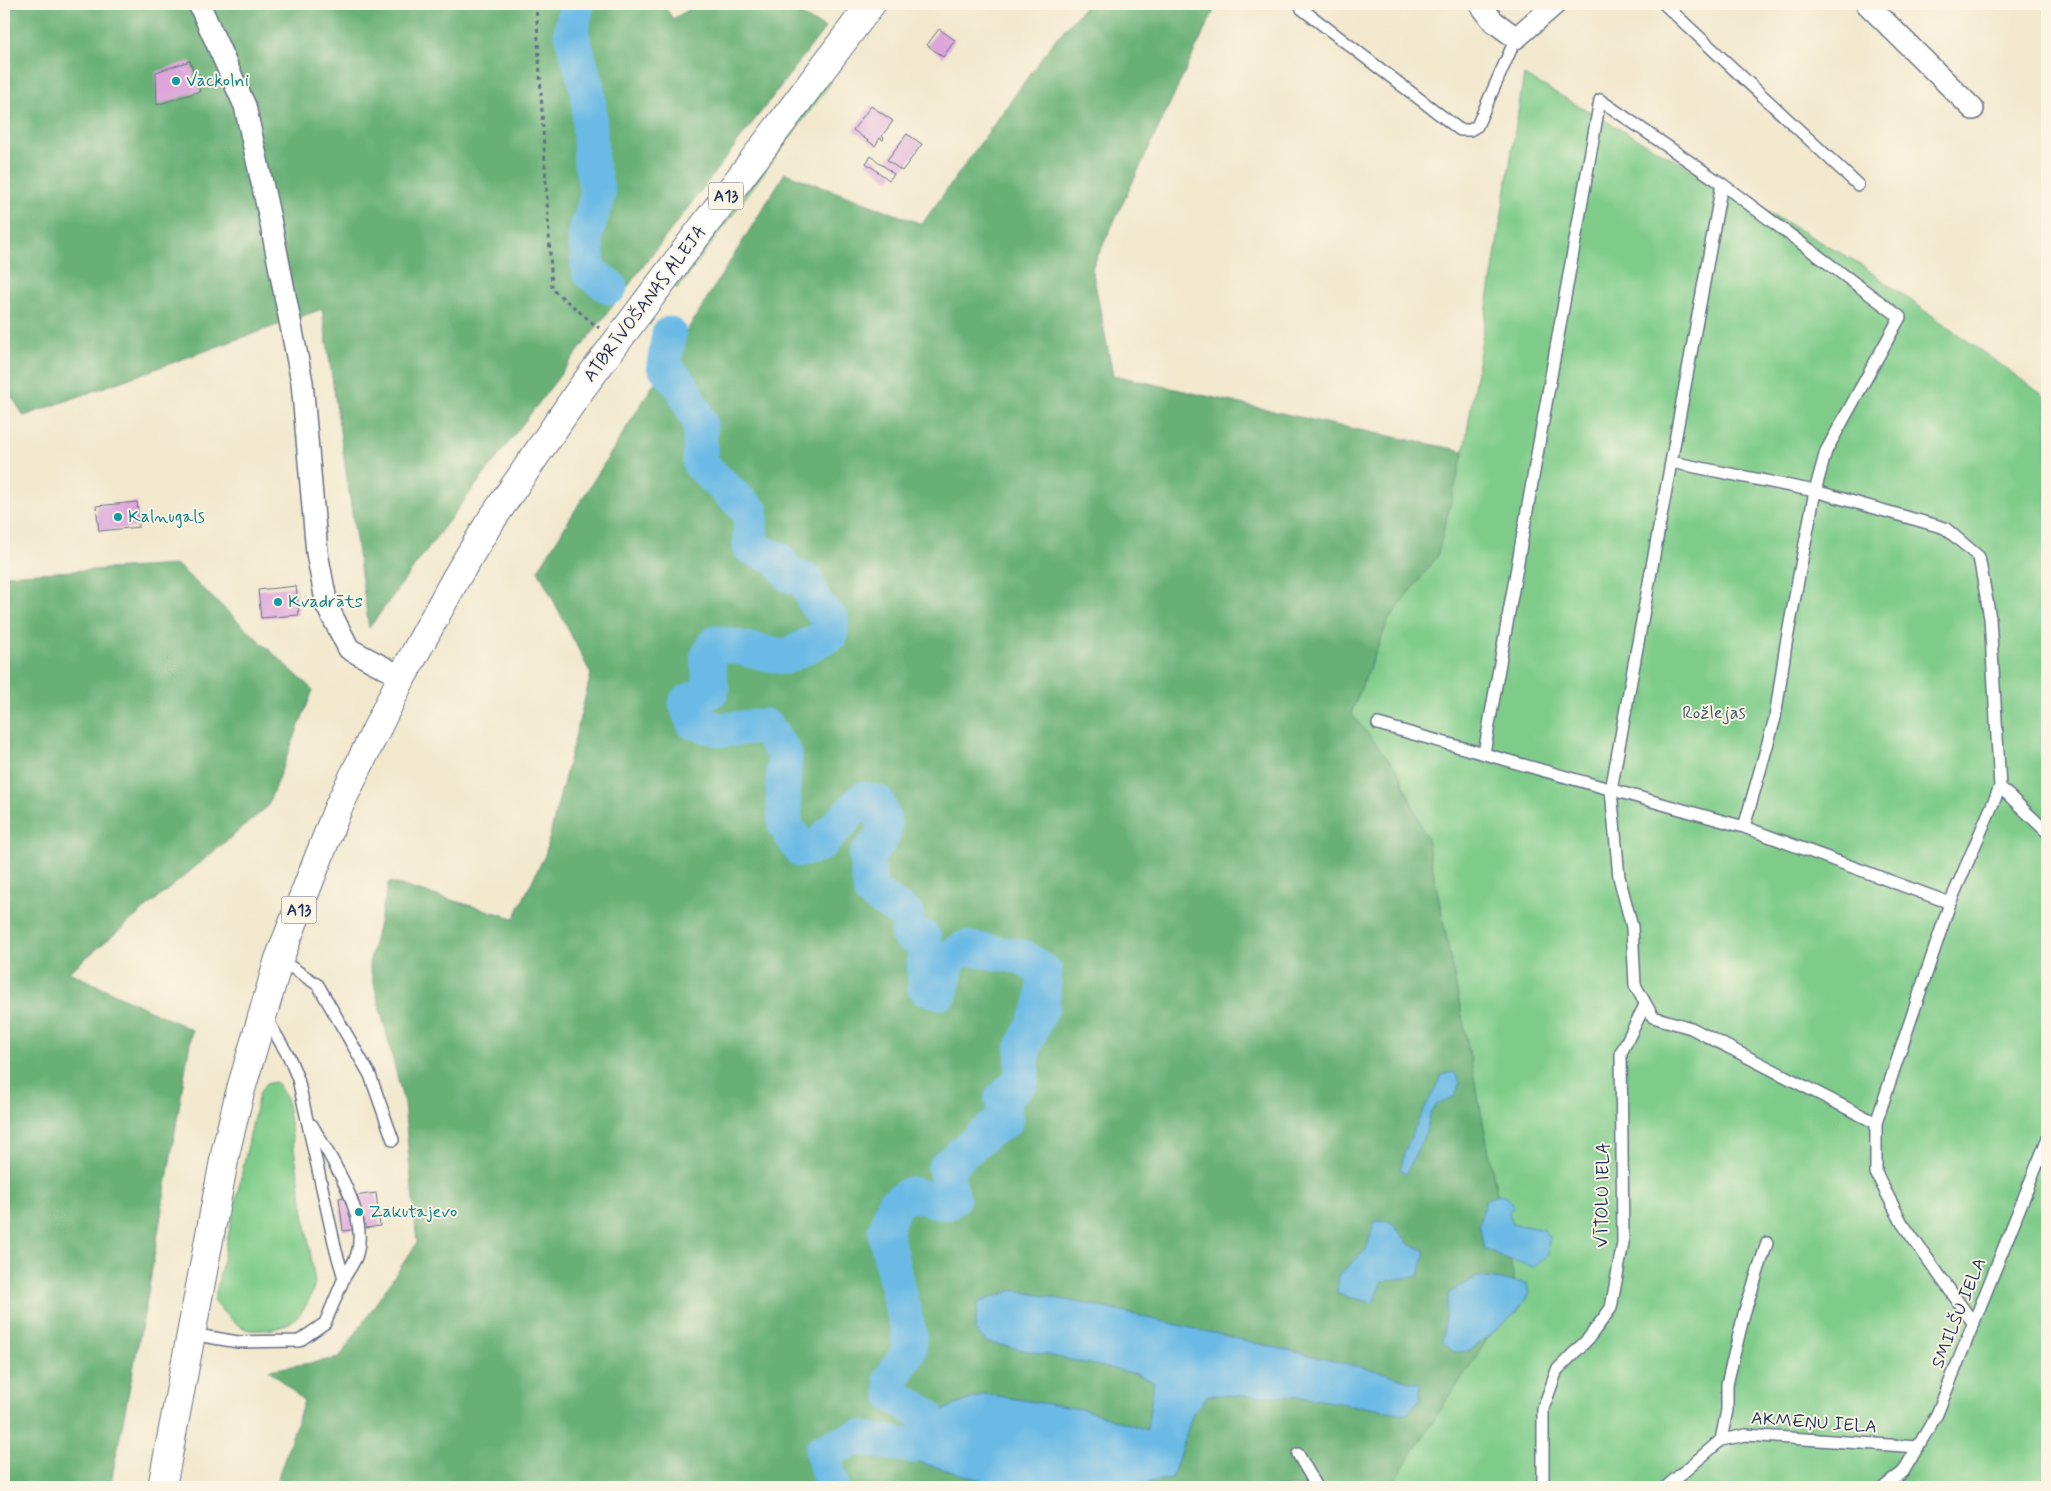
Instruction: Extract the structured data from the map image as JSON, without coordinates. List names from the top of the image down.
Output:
{
  "streets": {
    "main road": ["A13", "ATBRĪVOŠANAS ALEJA"],
    "lane": ["VĪTOLU IELA", "SMILŠU IELA", "AKMEŅU IELA"]
  },
  "crossings": [
    ["A13", "ATBRĪVOŠANAS ALEJA"],
    ["SMILŠU IELA", "AKMEŅU IELA"]
  ],
  "parks": ["Rožlejas"],
  "places": [
    "Vackolni",
    "Kalnugals",
    "Kvadrāts",
    "Zakutajevo"
  ]
}
